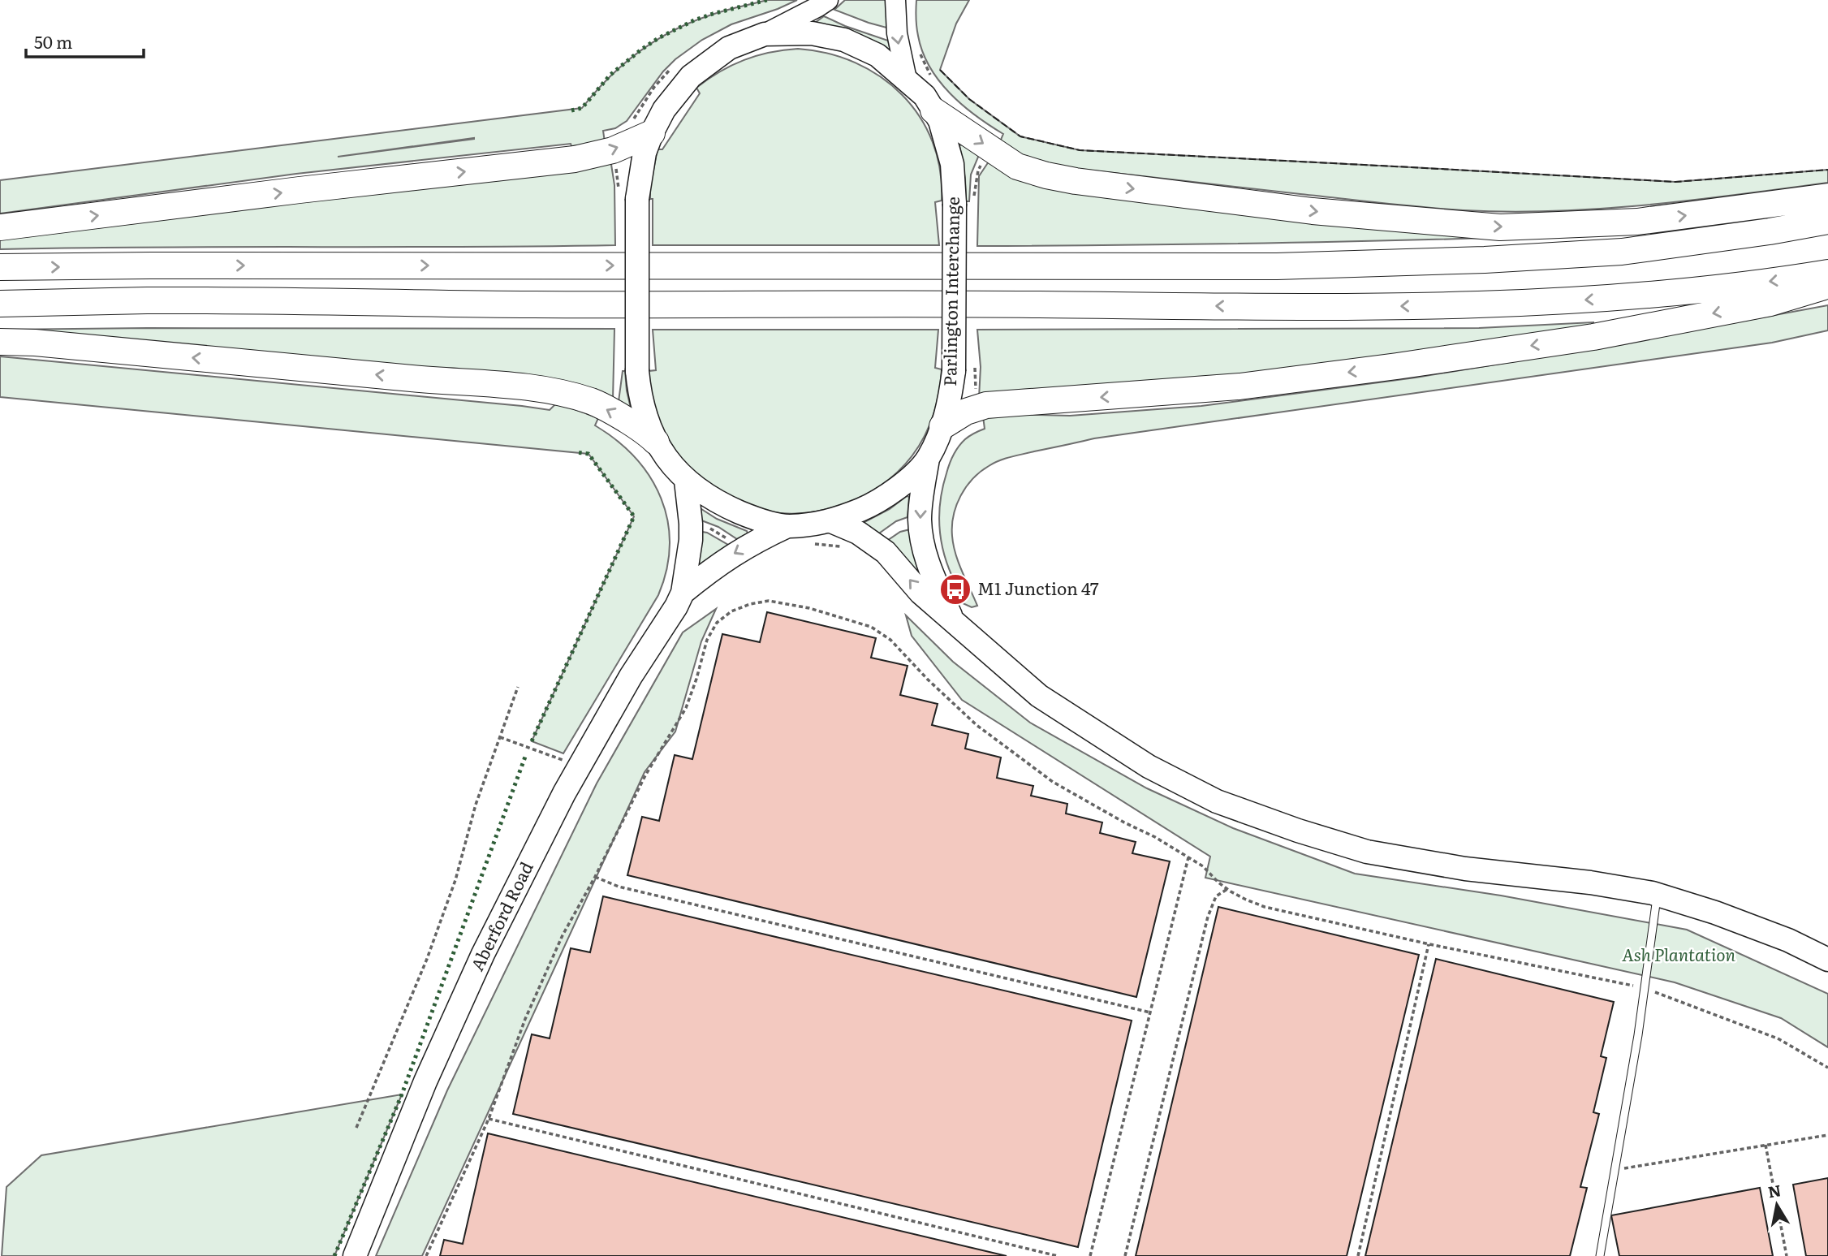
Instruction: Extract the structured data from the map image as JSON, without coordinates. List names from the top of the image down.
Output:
{
  "streets": {
    "main road": ["Parlington Interchange", "Aberford Road"]
  },
  "crossings": [
    ["Parlington Interchange", "Aberford Road"]
  ],
  "parks": ["Ash Plantation"],
  "places": {
    "bus stop": ["M1 Junction 47"]
  },
  "scale_bar": "50 m",
  "north": "top"
}
